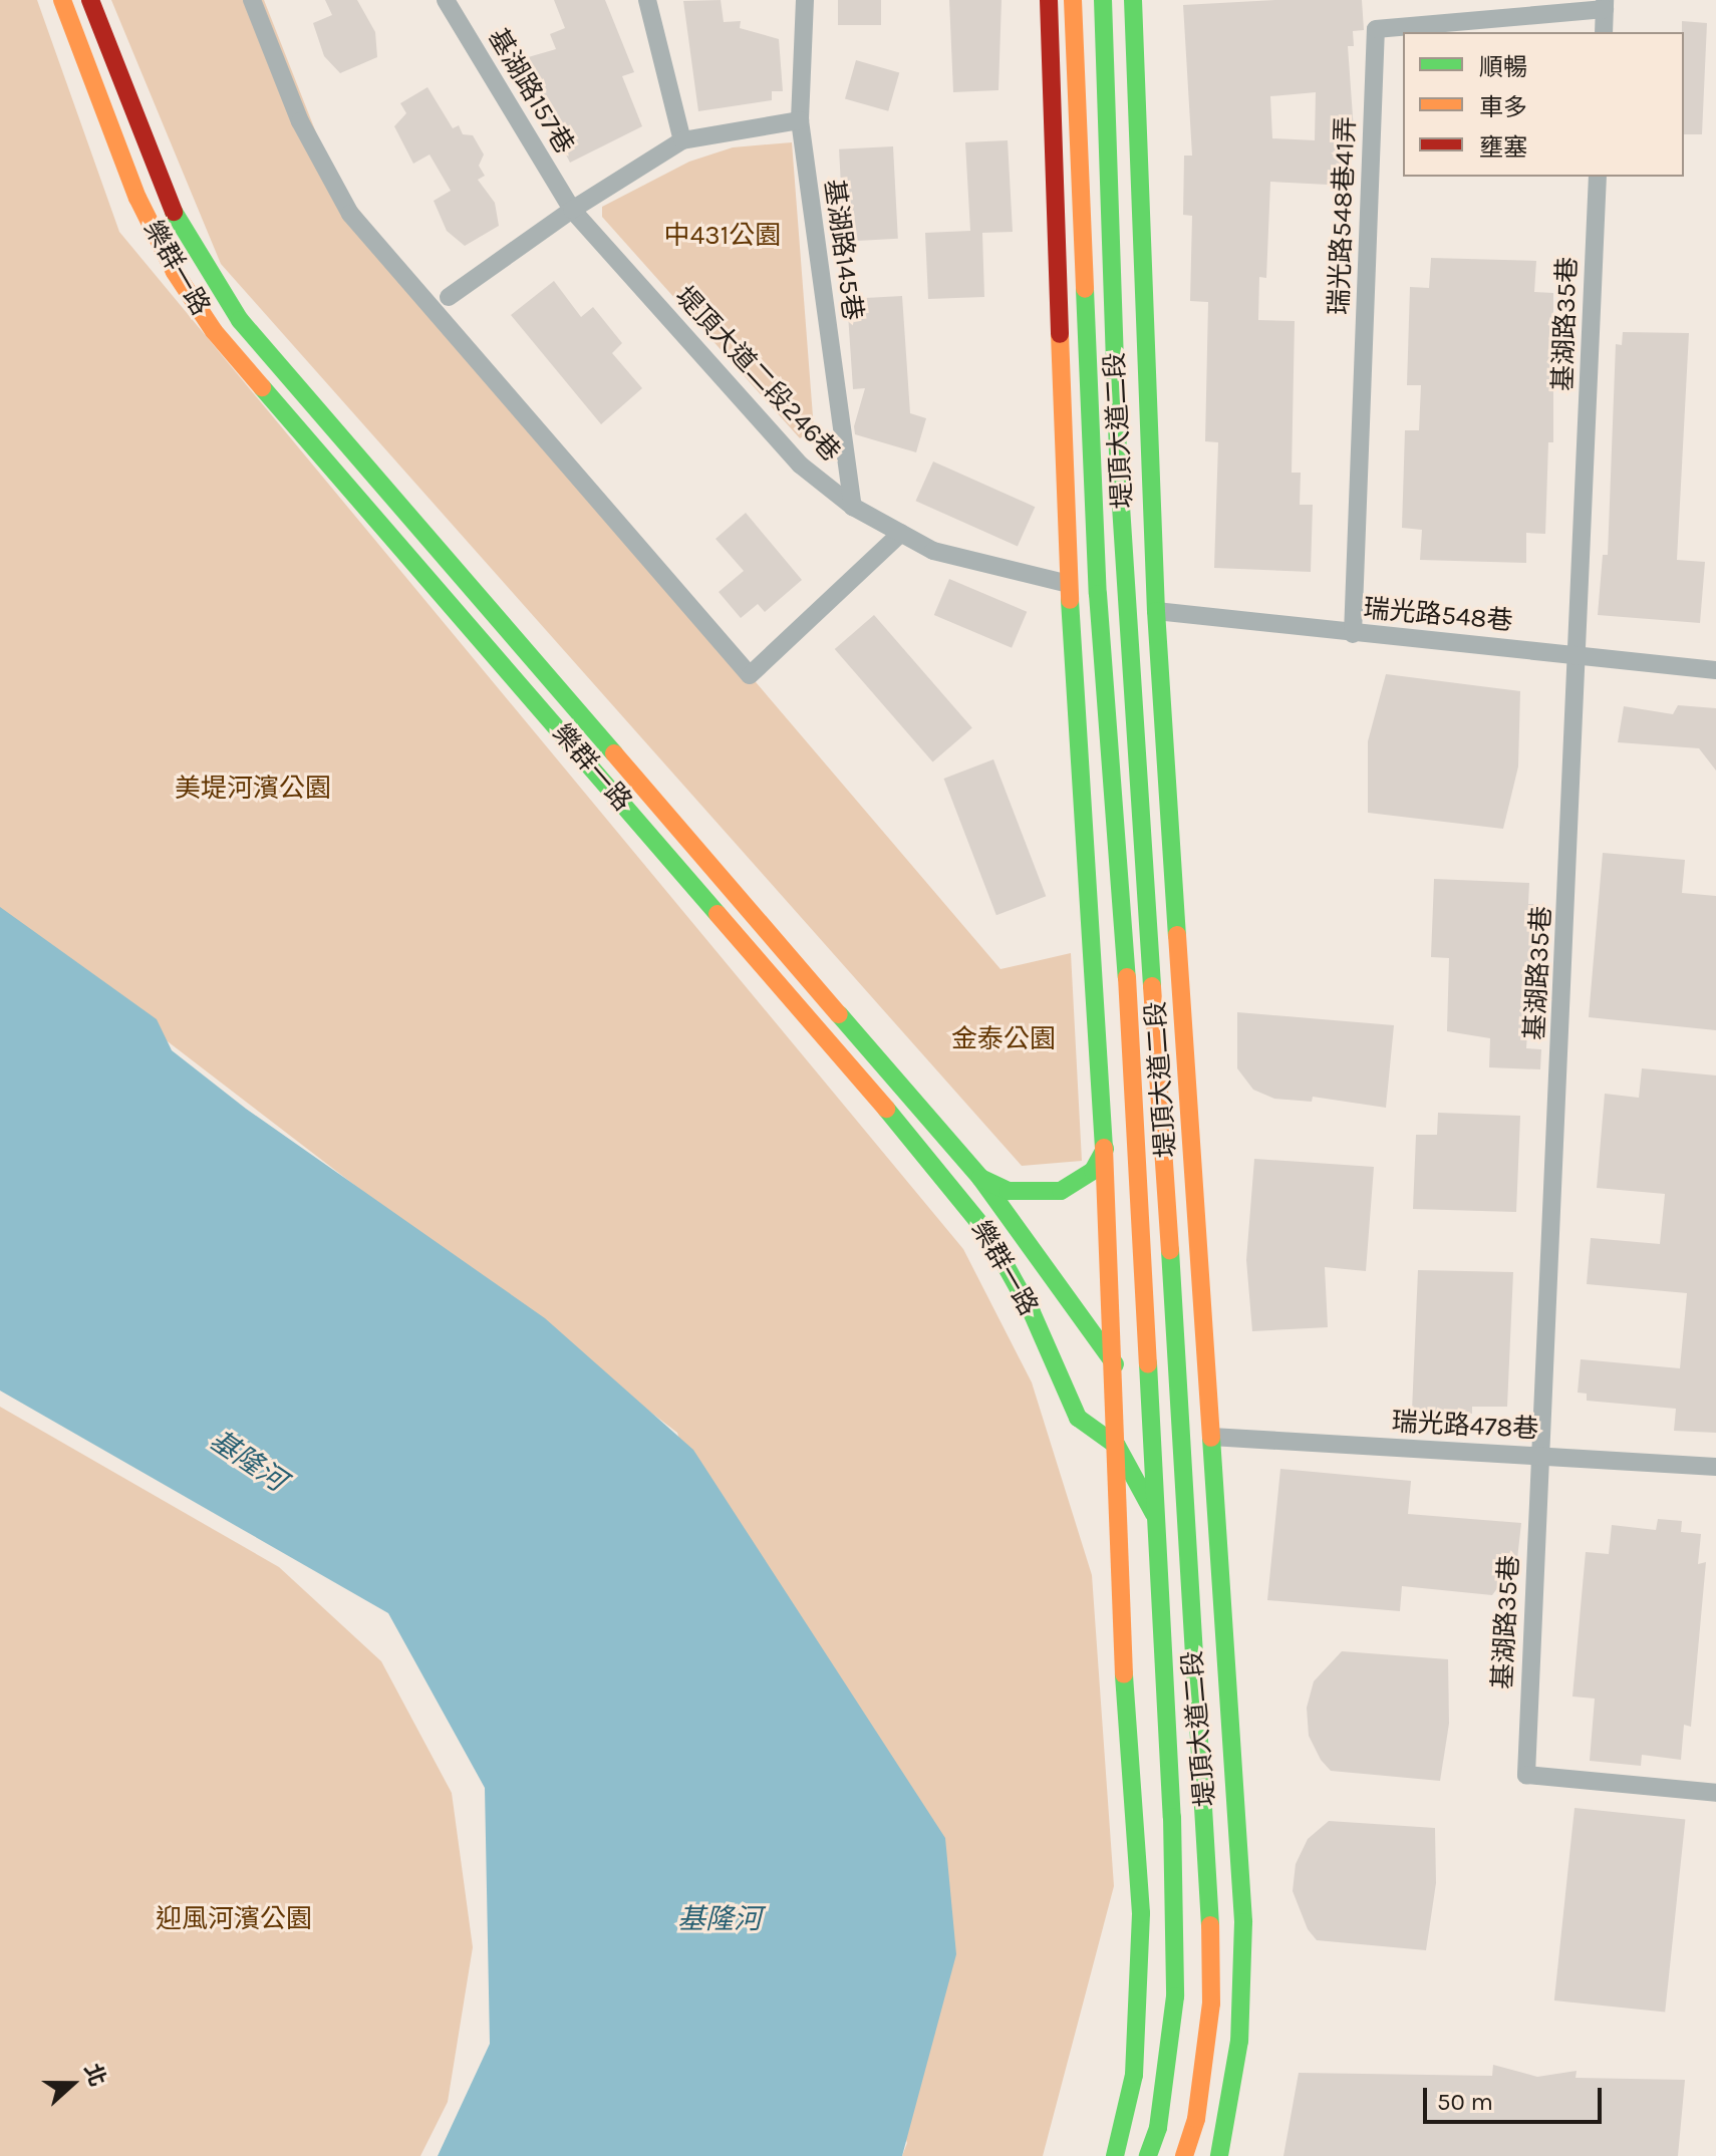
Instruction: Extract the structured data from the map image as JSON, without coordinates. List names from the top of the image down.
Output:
{
  "streets": {
    "main road": ["樂群一路", "堤頂大道二段"],
    "street": [
      "基湖路157巷",
      "瑞光路548巷41弄",
      "基湖路145巷",
      "基湖路35巷",
      "堤頂大道二段246巷",
      "瑞光路548巷",
      "瑞光路478巷"
    ]
  },
  "crossings": [
    ["基湖路157巷", "堤頂大道二段246巷"],
    ["瑞光路548巷41弄", "瑞光路548巷"],
    ["基湖路145巷", "堤頂大道二段246巷"],
    ["樂群一路", "堤頂大道二段"],
    ["樂群一路", "瑞光路478巷"],
    ["基湖路35巷", "瑞光路548巷"],
    ["基湖路35巷", "瑞光路478巷"],
    ["堤頂大道二段", "瑞光路548巷"],
    ["堤頂大道二段", "瑞光路478巷"]
  ],
  "water": ["基隆河"],
  "parks": [
    "中431公園",
    "美堤河濱公園",
    "金泰公園",
    "迎風河濱公園"
  ],
  "legend": ["順暢", "車多", "壅塞"],
  "scale_bar": "50 m",
  "north": "right"
}
